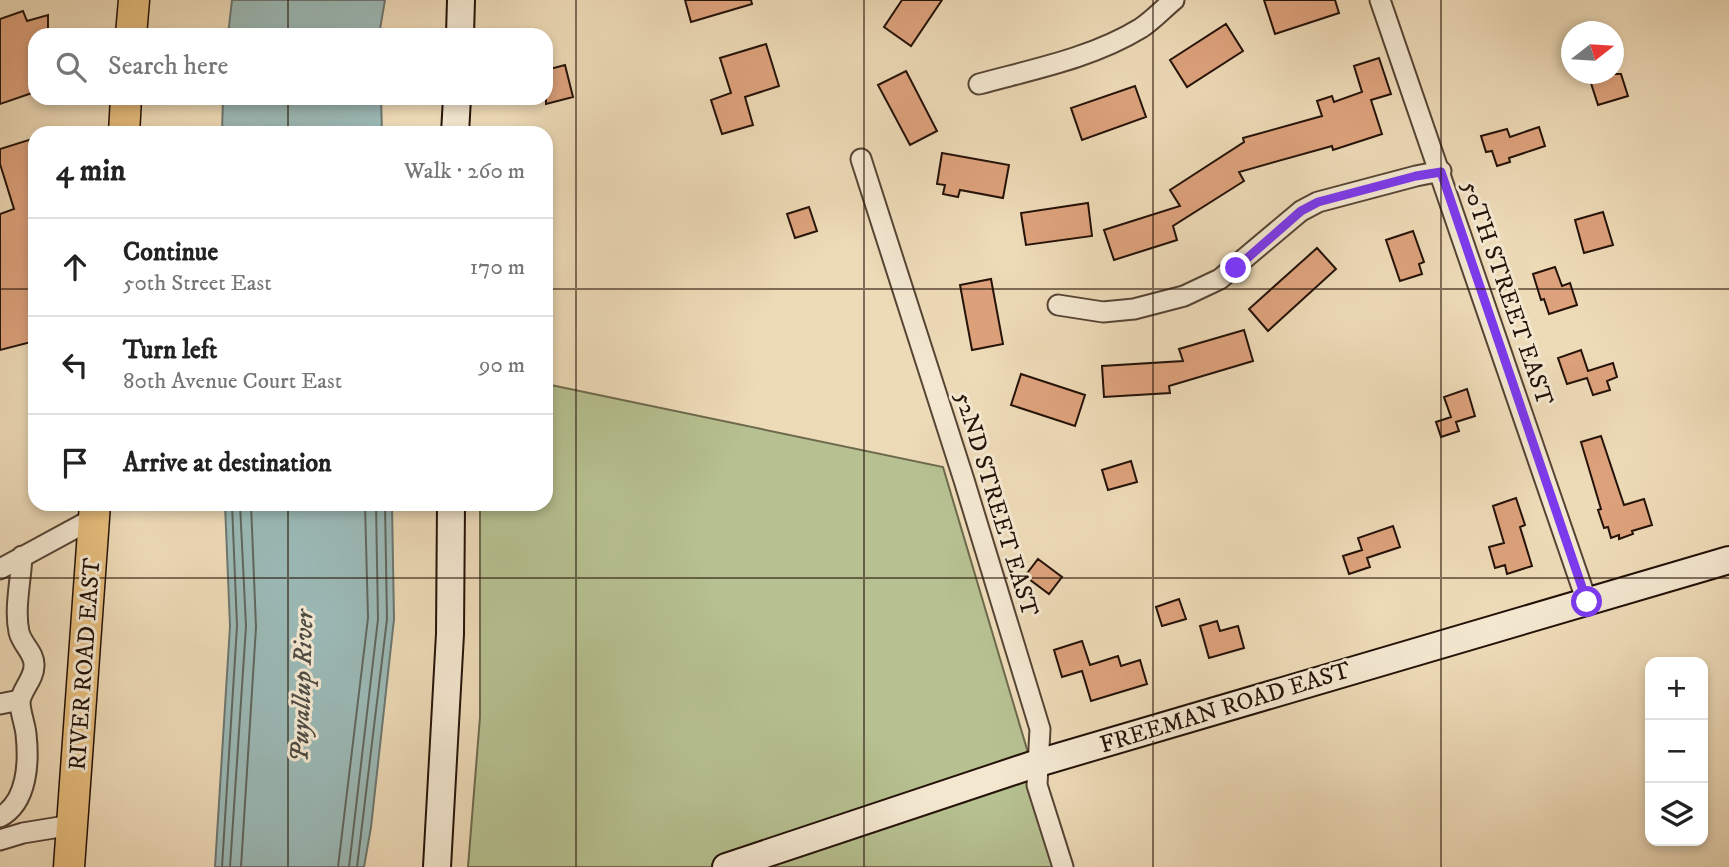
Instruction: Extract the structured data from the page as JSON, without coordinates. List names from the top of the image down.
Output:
{
  "streets": {
    "main road": ["RIVER ROAD EAST"],
    "street": ["50TH STREET EAST", "52ND STREET EAST", "FREEMAN ROAD EAST"]
  },
  "crossings": [
    ["50TH STREET EAST", "FREEMAN ROAD EAST"],
    ["52ND STREET EAST", "FREEMAN ROAD EAST"]
  ],
  "water": ["Puyallup River"],
  "north": "right",
  "page": {
    "search": "Search here",
    "heading": ["4 min", "Walk · 260 m"],
    "list": [
      ["Continue", "50th Street East", "170 m"],
      ["Turn left", "80th Avenue Court East", "90 m"],
      "Arrive at destination"
    ],
    "map_buttons": ["+", "−"]
  }
}
